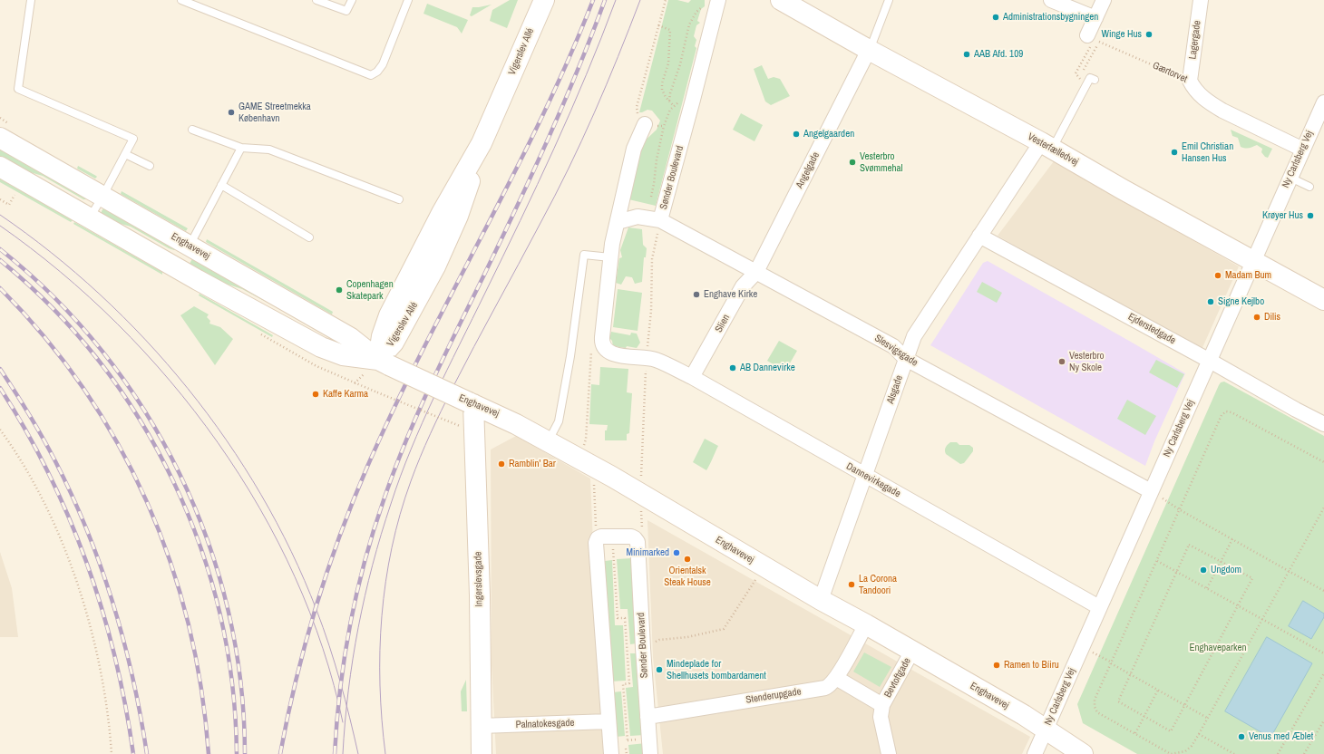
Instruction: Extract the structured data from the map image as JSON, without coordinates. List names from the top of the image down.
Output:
{
  "streets": {
    "street": [
      "Lagergade",
      "Vigerslev Allé",
      "Gærtorvet",
      "Vesterfælledvej",
      "Ny Carlsberg Vej",
      "Angelgade",
      "Sønder Boulevard",
      "Enghavevej",
      "Slien",
      "Ejderstedgade",
      "Slesvigsgade",
      "Alsgade",
      "Dannevirkegade",
      "Ingerslevsgade",
      "Bevtoftgade",
      "Stenderupgade",
      "Palnatokesgade"
    ]
  },
  "crossings": [
    ["Lagergade", "Gærtorvet"],
    ["Vigerslev Allé", "Enghavevej"],
    ["Gærtorvet", "Ny Carlsberg Vej"],
    ["Vesterfælledvej", "Ny Carlsberg Vej"],
    ["Vesterfælledvej", "Angelgade"],
    ["Vesterfælledvej", "Alsgade"],
    ["Ny Carlsberg Vej", "Enghavevej"],
    ["Ny Carlsberg Vej", "Ejderstedgade"],
    ["Ny Carlsberg Vej", "Slesvigsgade"],
    ["Ny Carlsberg Vej", "Dannevirkegade"],
    ["Angelgade", "Slien"],
    ["Angelgade", "Slesvigsgade"],
    ["Sønder Boulevard", "Enghavevej"],
    ["Sønder Boulevard", "Slesvigsgade"],
    ["Sønder Boulevard", "Dannevirkegade"],
    ["Sønder Boulevard", "Stenderupgade"],
    ["Enghavevej", "Alsgade"],
    ["Enghavevej", "Ingerslevsgade"],
    ["Enghavevej", "Bevtoftgade"],
    ["Enghavevej", "Stenderupgade"],
    ["Slien", "Slesvigsgade"],
    ["Slien", "Dannevirkegade"],
    ["Ejderstedgade", "Alsgade"],
    ["Slesvigsgade", "Alsgade"],
    ["Alsgade", "Dannevirkegade"],
    ["Ingerslevsgade", "Palnatokesgade"],
    ["Bevtoftgade", "Stenderupgade"]
  ],
  "parks": ["Enghaveparken"],
  "places": [
    "Administrationsbygningen",
    "Winge Hus",
    "AAB Afd. 109",
    "GAME Streetmekka København",
    "Angelgaarden",
    "Emil Christian Hansen Hus",
    "Vesterbro Svømmehal",
    "Krøyer Hus",
    "Madam Bum",
    "Copenhagen Skatepark",
    "Enghave Kirke",
    "Signe Kejlbo",
    "Dilis",
    "Vesterbro Ny Skole",
    "AB Dannevirke",
    "Kaffe Karma",
    "Ramblin' Bar",
    "Minimarked",
    "Orientalsk Steak House",
    "Ungdom",
    "La Corona Tandoori",
    "Ramen to Bíiru",
    "Mindeplade for Shellhusets bombardament",
    "Venus med Æblet"
  ]
}
